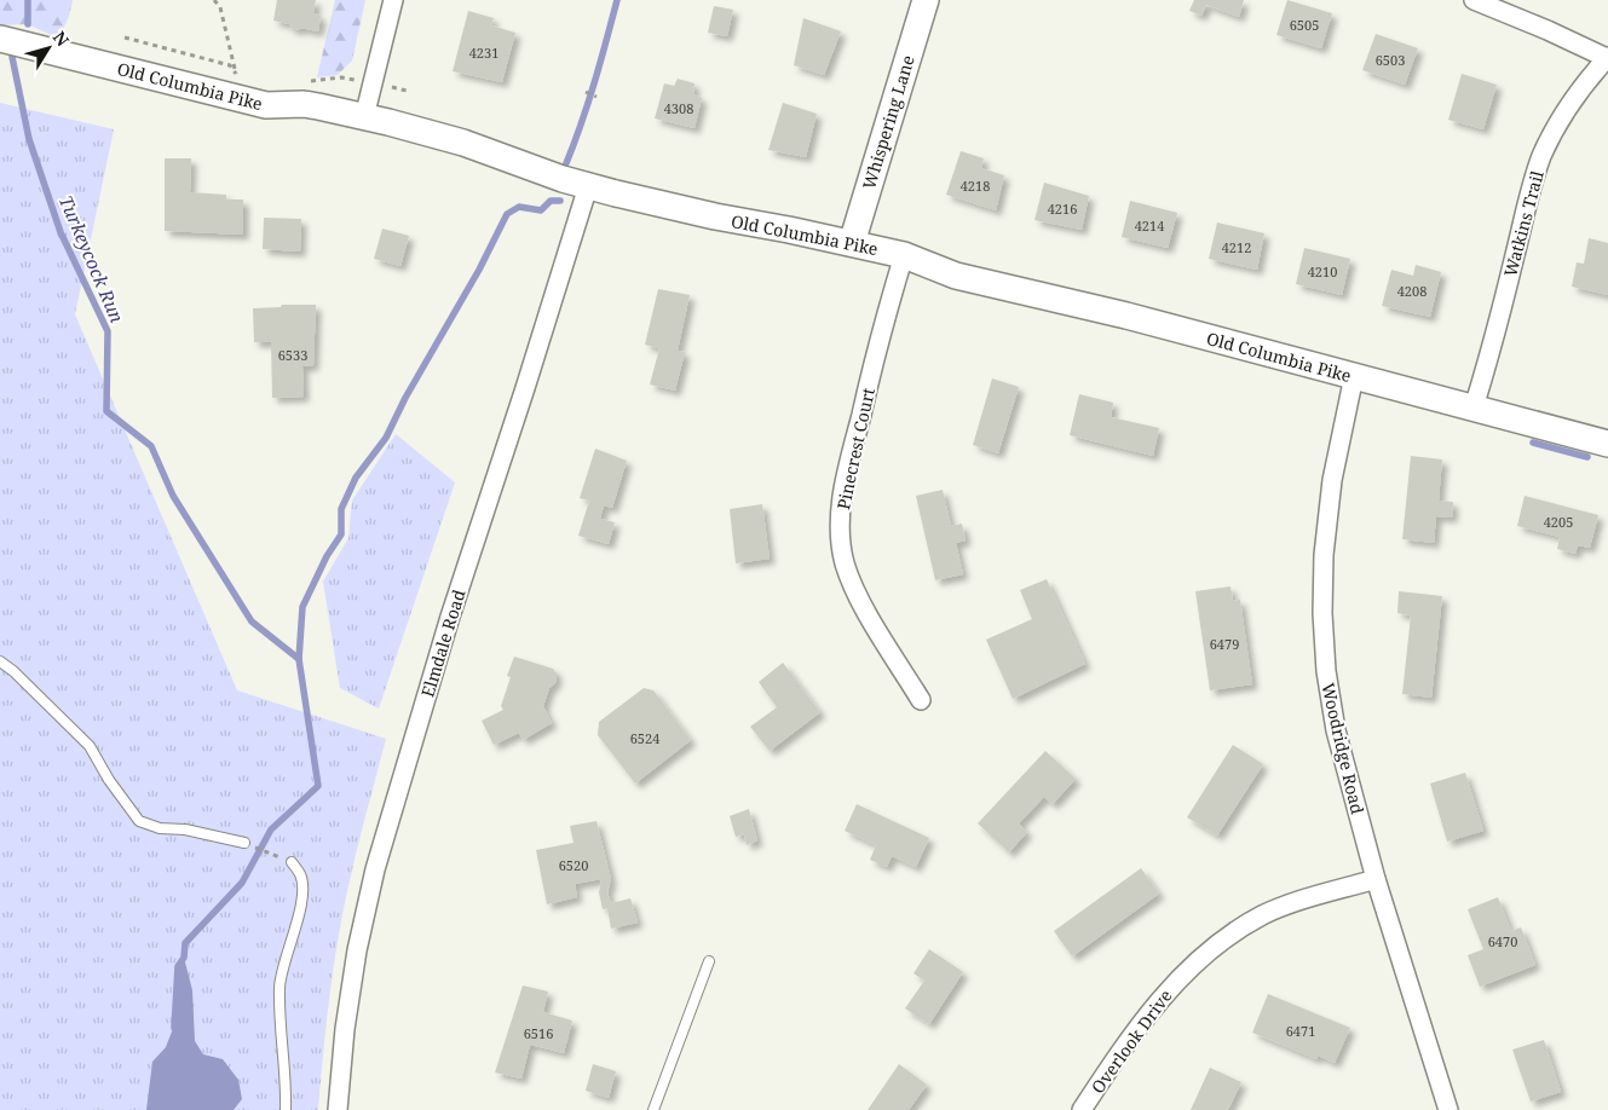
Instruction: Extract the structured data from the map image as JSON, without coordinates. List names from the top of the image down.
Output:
{
  "streets": {
    "street": [
      "Old Columbia Pike",
      "Whispering Lane",
      "Watkins Trail",
      "Pinecrest Court",
      "Elmdale Road",
      "Woodridge Road",
      "Overlook Drive"
    ]
  },
  "crossings": [
    ["Old Columbia Pike", "Whispering Lane"],
    ["Old Columbia Pike", "Watkins Trail"],
    ["Old Columbia Pike", "Pinecrest Court"],
    ["Old Columbia Pike", "Elmdale Road"],
    ["Old Columbia Pike", "Woodridge Road"],
    ["Woodridge Road", "Overlook Drive"]
  ],
  "water": ["Turkeycock Run"],
  "house_numbers": [
    "6505",
    "4231",
    "6503",
    "4308",
    "4218",
    "4216",
    "4214",
    "4212",
    "4210",
    "4208",
    "6533",
    "4205",
    "6479",
    "6524",
    "6520",
    "6470",
    "6471",
    "6516"
  ],
  "north": "top right"
}
